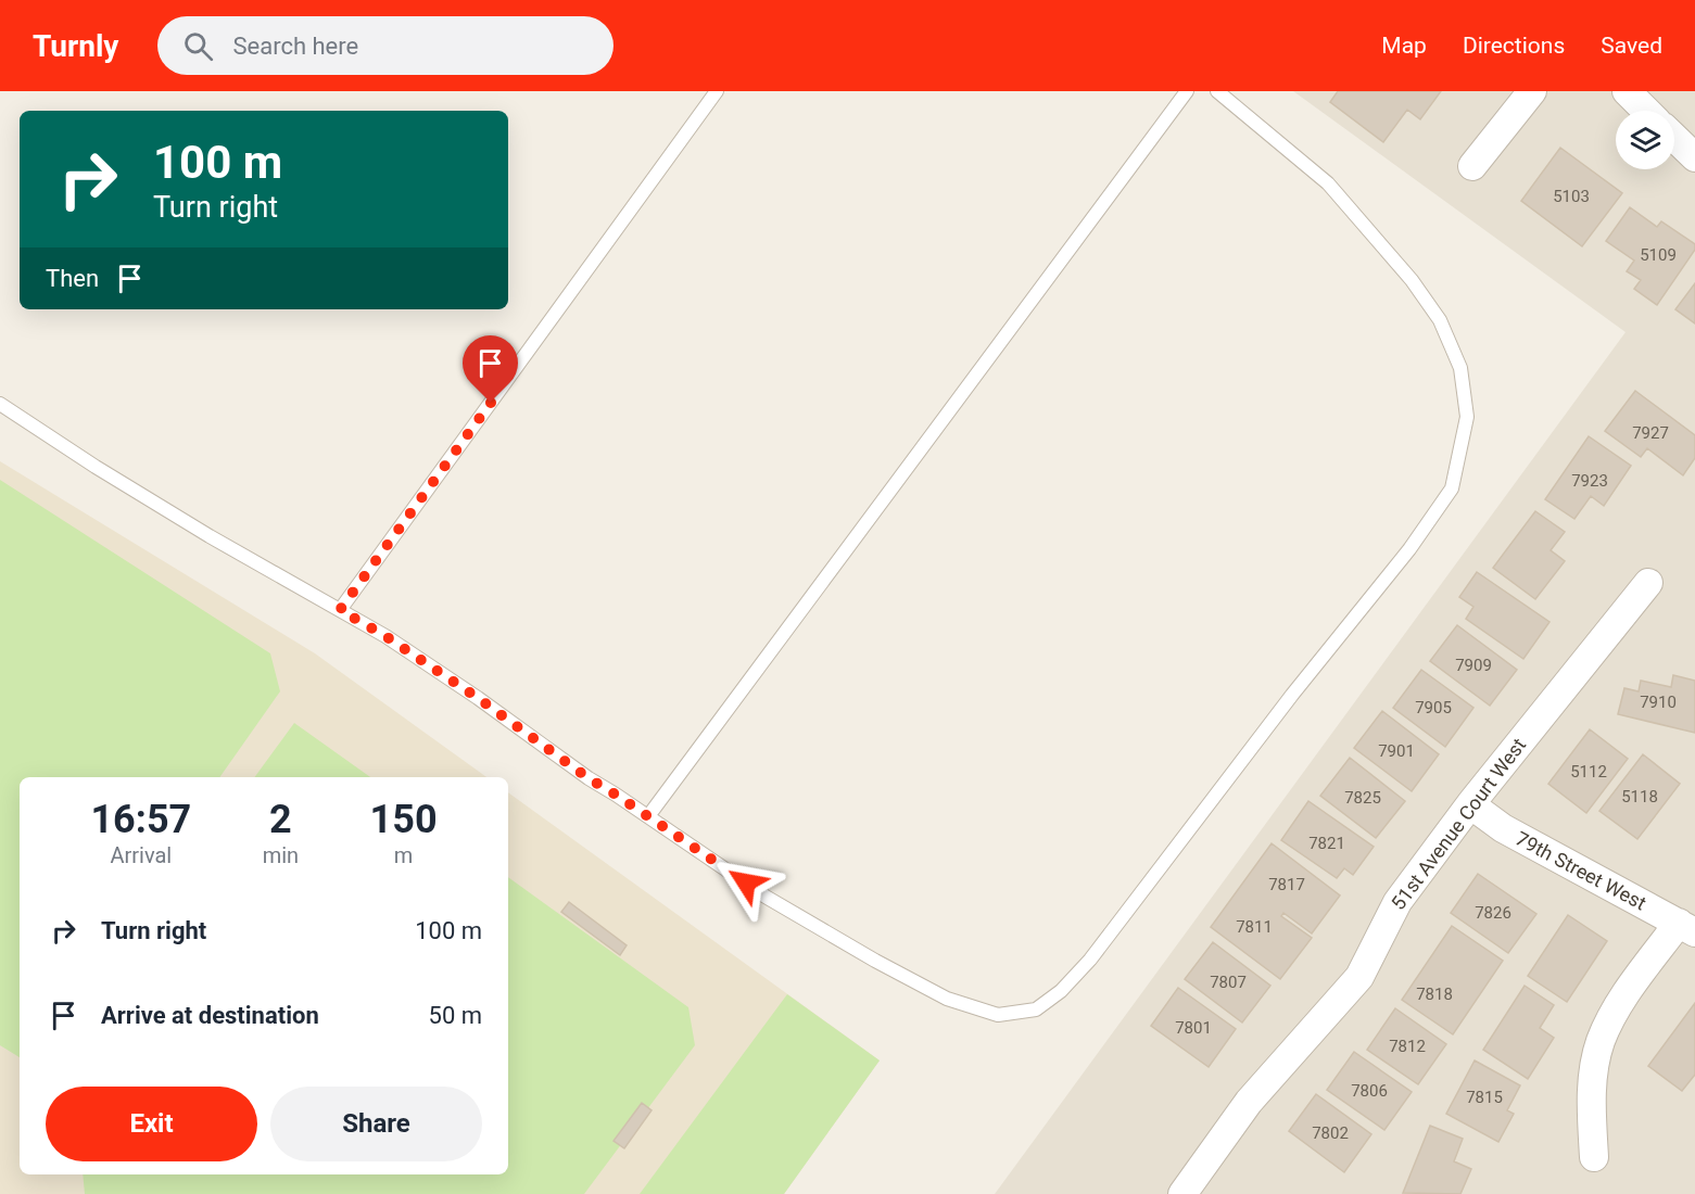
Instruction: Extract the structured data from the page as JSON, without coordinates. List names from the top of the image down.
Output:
{
  "streets": {
    "street": ["51st Avenue Court West", "79th Street West"]
  },
  "crossings": [
    ["51st Avenue Court West", "79th Street West"]
  ],
  "house_numbers": [
    "5103",
    "5109",
    "7927",
    "7923",
    "7909",
    "7910",
    "7905",
    "7901",
    "5112",
    "5118",
    "7825",
    "7821",
    "7817",
    "7826",
    "7811",
    "7807",
    "7818",
    "7801",
    "7812",
    "7806",
    "7815",
    "7802"
  ],
  "page": {
    "header": "Turnly",
    "search": "Search here",
    "nav": ["Map", "Directions", "Saved"],
    "turn": ["100 m", "Turn right"],
    "then": "Then",
    "eta": [
      "16:57",
      "Arrival",
      "2",
      "min",
      "150",
      "m"
    ],
    "list": [
      {
        "name": "Turn right",
        "value": "100 m"
      },
      {
        "name": "Arrive at destination",
        "value": "50 m"
      }
    ],
    "buttons": ["Exit", "Share"]
  }
}
